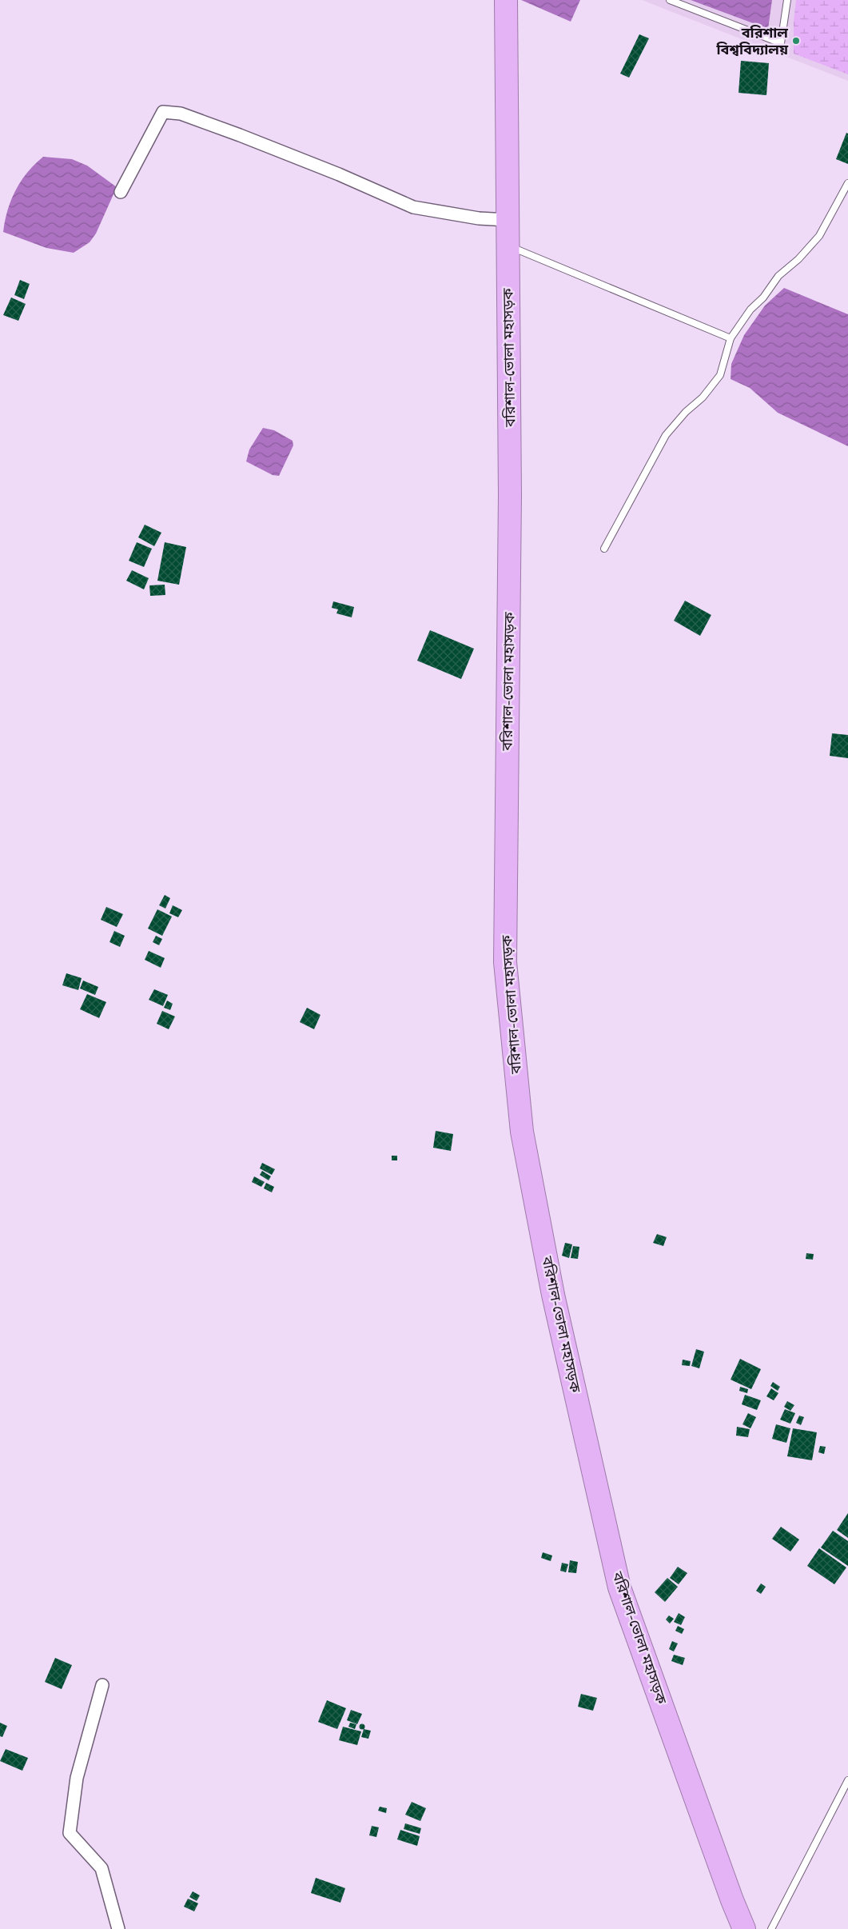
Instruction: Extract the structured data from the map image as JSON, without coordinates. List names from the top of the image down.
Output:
{
  "streets": {
    "highway": ["বরিশাল-ভোলা মহাসড়ক"]
  },
  "places": ["বরিশাল বিশ্ববিদ্যালয়"]
}
